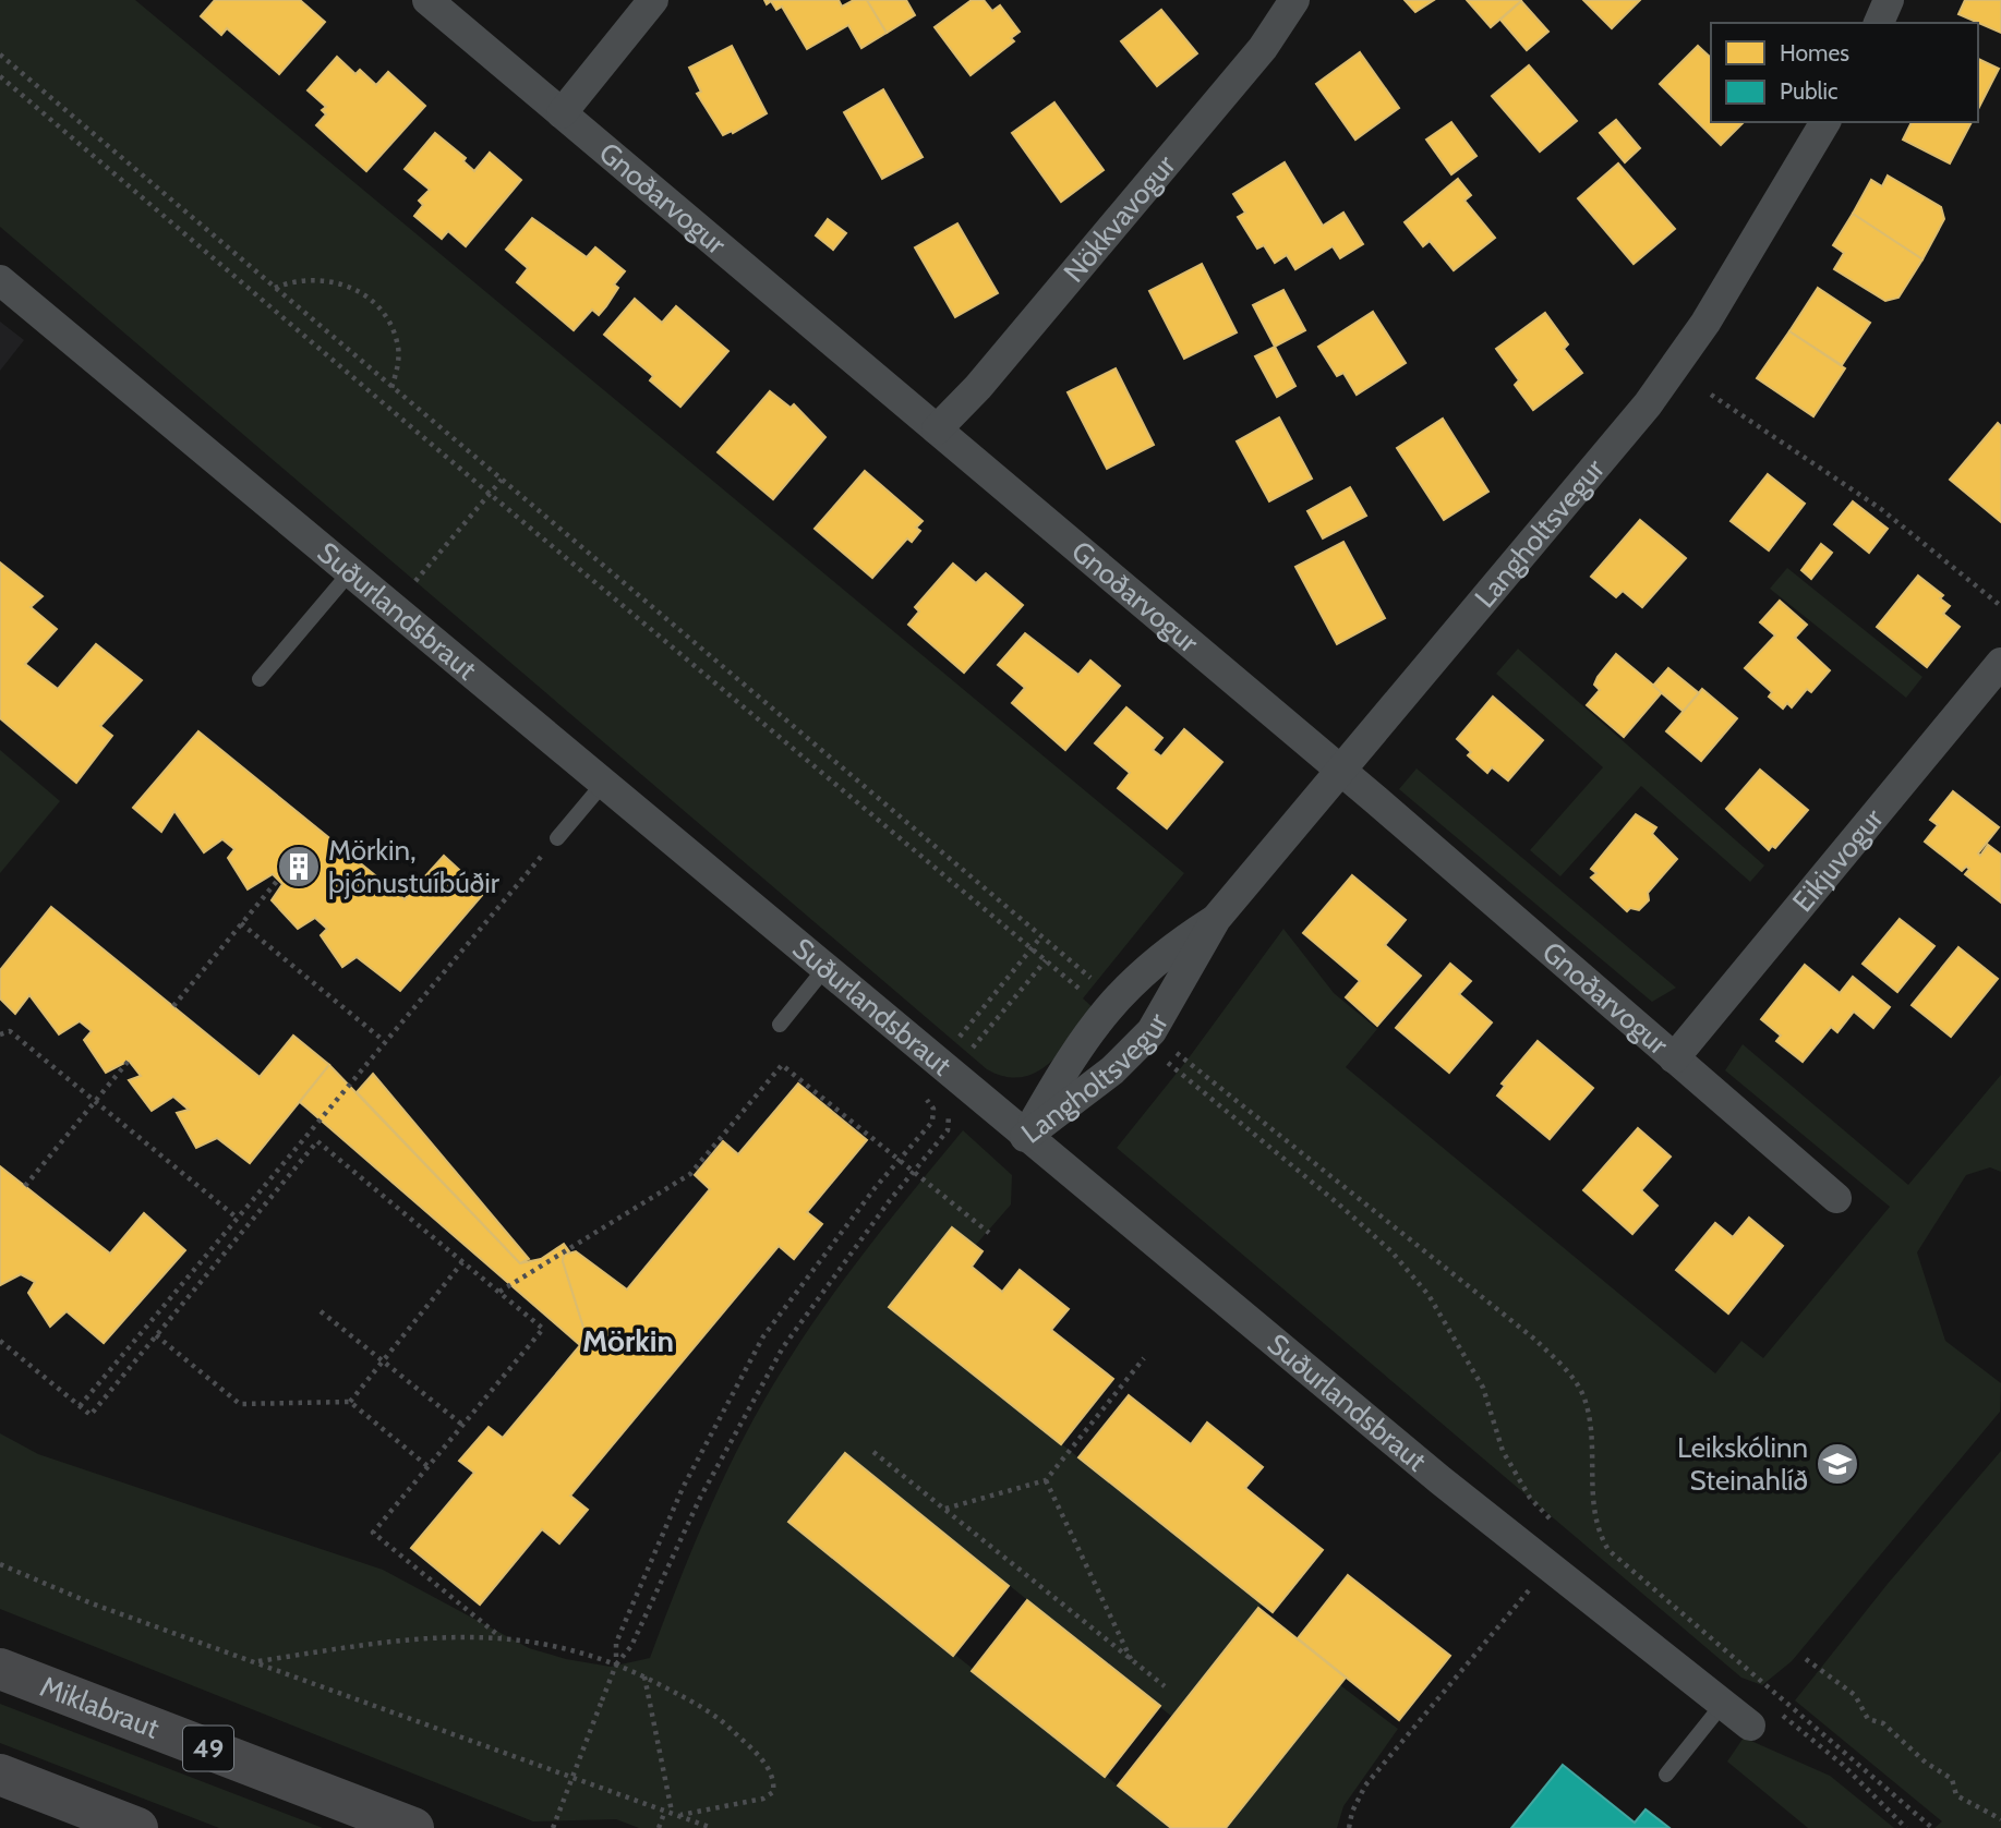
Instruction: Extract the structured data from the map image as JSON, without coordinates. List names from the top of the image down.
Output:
{
  "streets": {
    "highway": ["Miklabraut", "49"],
    "street": [
      "Gnoðarvogur",
      "Nökkvavogur",
      "Langholtsvegur",
      "Suðurlandsbraut",
      "Eikjuvogur"
    ]
  },
  "crossings": [
    ["Gnoðarvogur", "Nökkvavogur"],
    ["Gnoðarvogur", "Langholtsvegur"],
    ["Gnoðarvogur", "Eikjuvogur"],
    ["Langholtsvegur", "Suðurlandsbraut"]
  ],
  "districts": ["Mörkin"],
  "places": {
    "building": ["Mörkin, þjónustuíbúðir"],
    "school or university": ["Leikskólinn Steinahlíð"]
  },
  "legend": ["Homes", "Public"]
}
